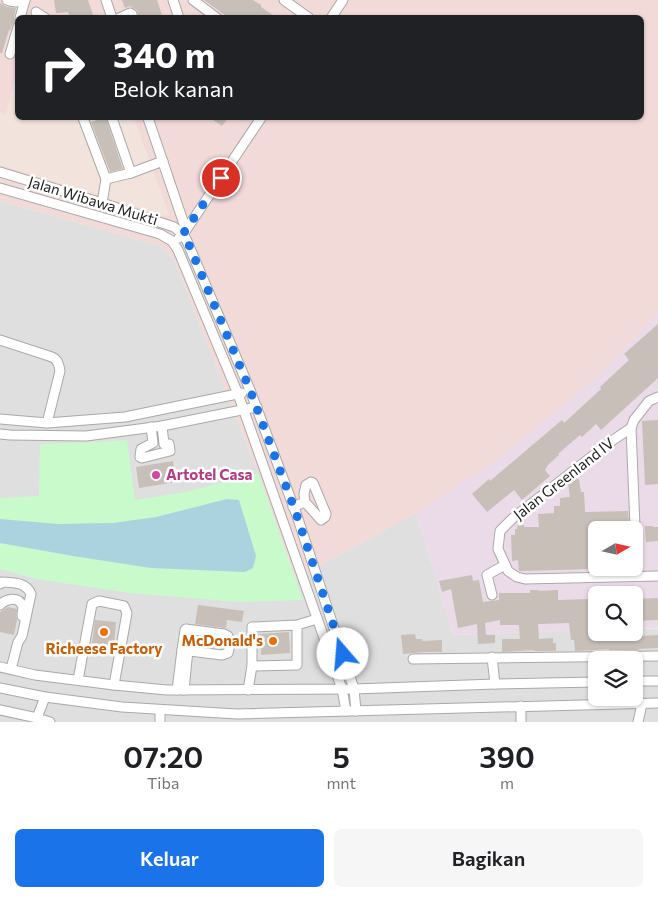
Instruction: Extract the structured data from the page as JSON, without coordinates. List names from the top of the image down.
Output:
{
  "streets": {
    "street": ["Jalan Wibawa Mukti", "Jalan Greenland IV"]
  },
  "places": ["Artotel Casa", "Richeese Factory", "McDonald's"],
  "north": "right",
  "page": {
    "turn": ["340 m", "Belok kanan"],
    "eta": [
      "07:20",
      "Tiba",
      "5",
      "mnt",
      "390",
      "m"
    ],
    "buttons": ["Keluar", "Bagikan"]
  }
}
